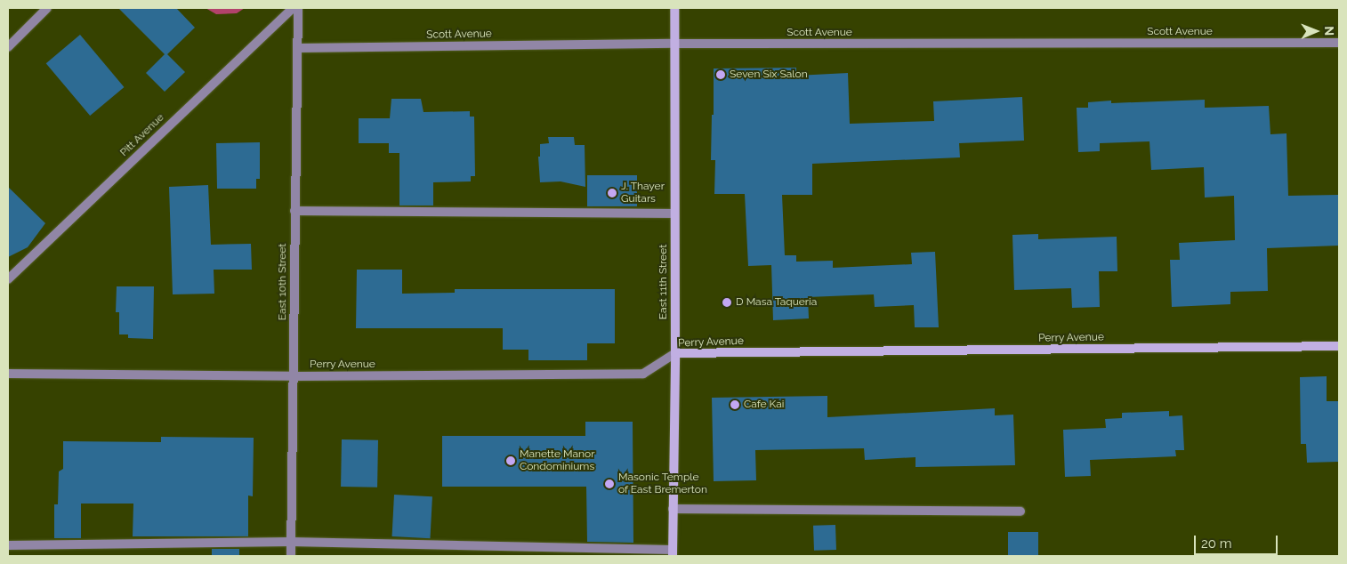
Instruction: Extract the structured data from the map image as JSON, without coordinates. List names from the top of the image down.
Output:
{
  "streets": {
    "main road": ["East 11th Street", "Perry Avenue"],
    "street": ["Scott Avenue", "Pitt Avenue", "East 10th Street"]
  },
  "crossings": [
    ["Scott Avenue", "East 10th Street"],
    ["Scott Avenue", "East 11th Street"],
    ["East 10th Street", "Perry Avenue"],
    ["East 11th Street", "Perry Avenue"]
  ],
  "places": [
    "Seven Six Salon",
    "J. Thayer Guitars",
    "D Masa Taqueria",
    "Cafe Kai",
    "Manette Manor Condominiums",
    "Masonic Temple of East Bremerton"
  ],
  "scale_bar": "20 m",
  "north": "right"
}
